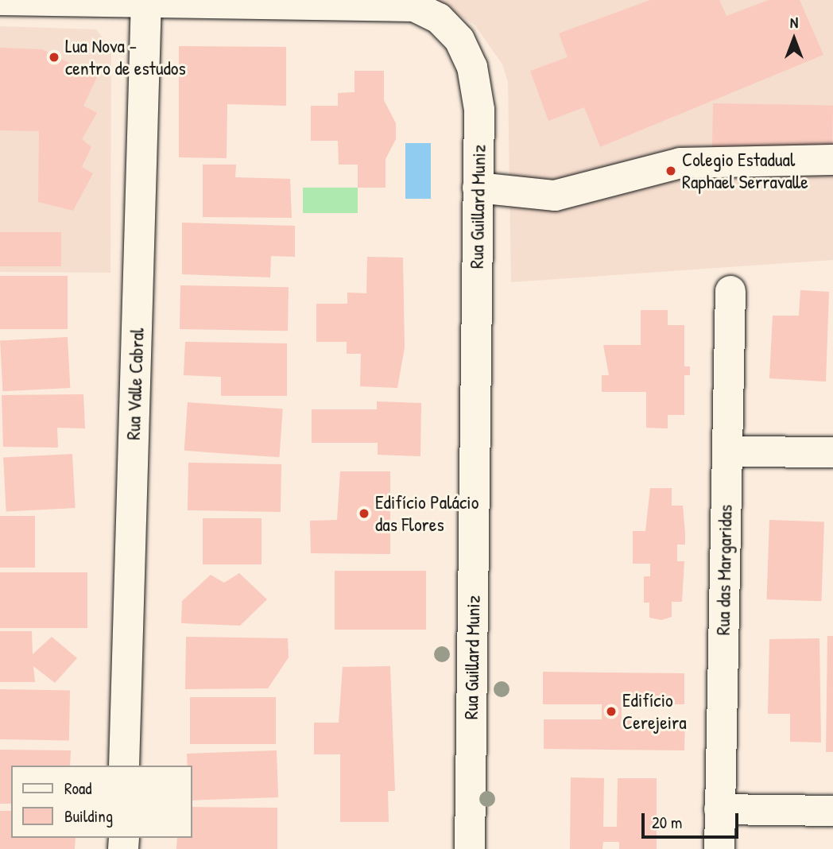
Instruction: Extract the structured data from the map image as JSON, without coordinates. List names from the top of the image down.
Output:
{
  "streets": {
    "street": ["Rua Guillard Muniz", "Rua Valle Cabral", "Rua das Margaridas"]
  },
  "crossings": [
    ["Rua Guillard Muniz", "Rua Valle Cabral"]
  ],
  "places": [
    "Lua Nova - centro de estudos",
    "Colegio Estadual Raphael Serravalle",
    "Edifício Palácio das Flores",
    "Edifício Cerejeira"
  ],
  "legend": ["Road", "Building"],
  "scale_bar": "20 m",
  "north": "top"
}
